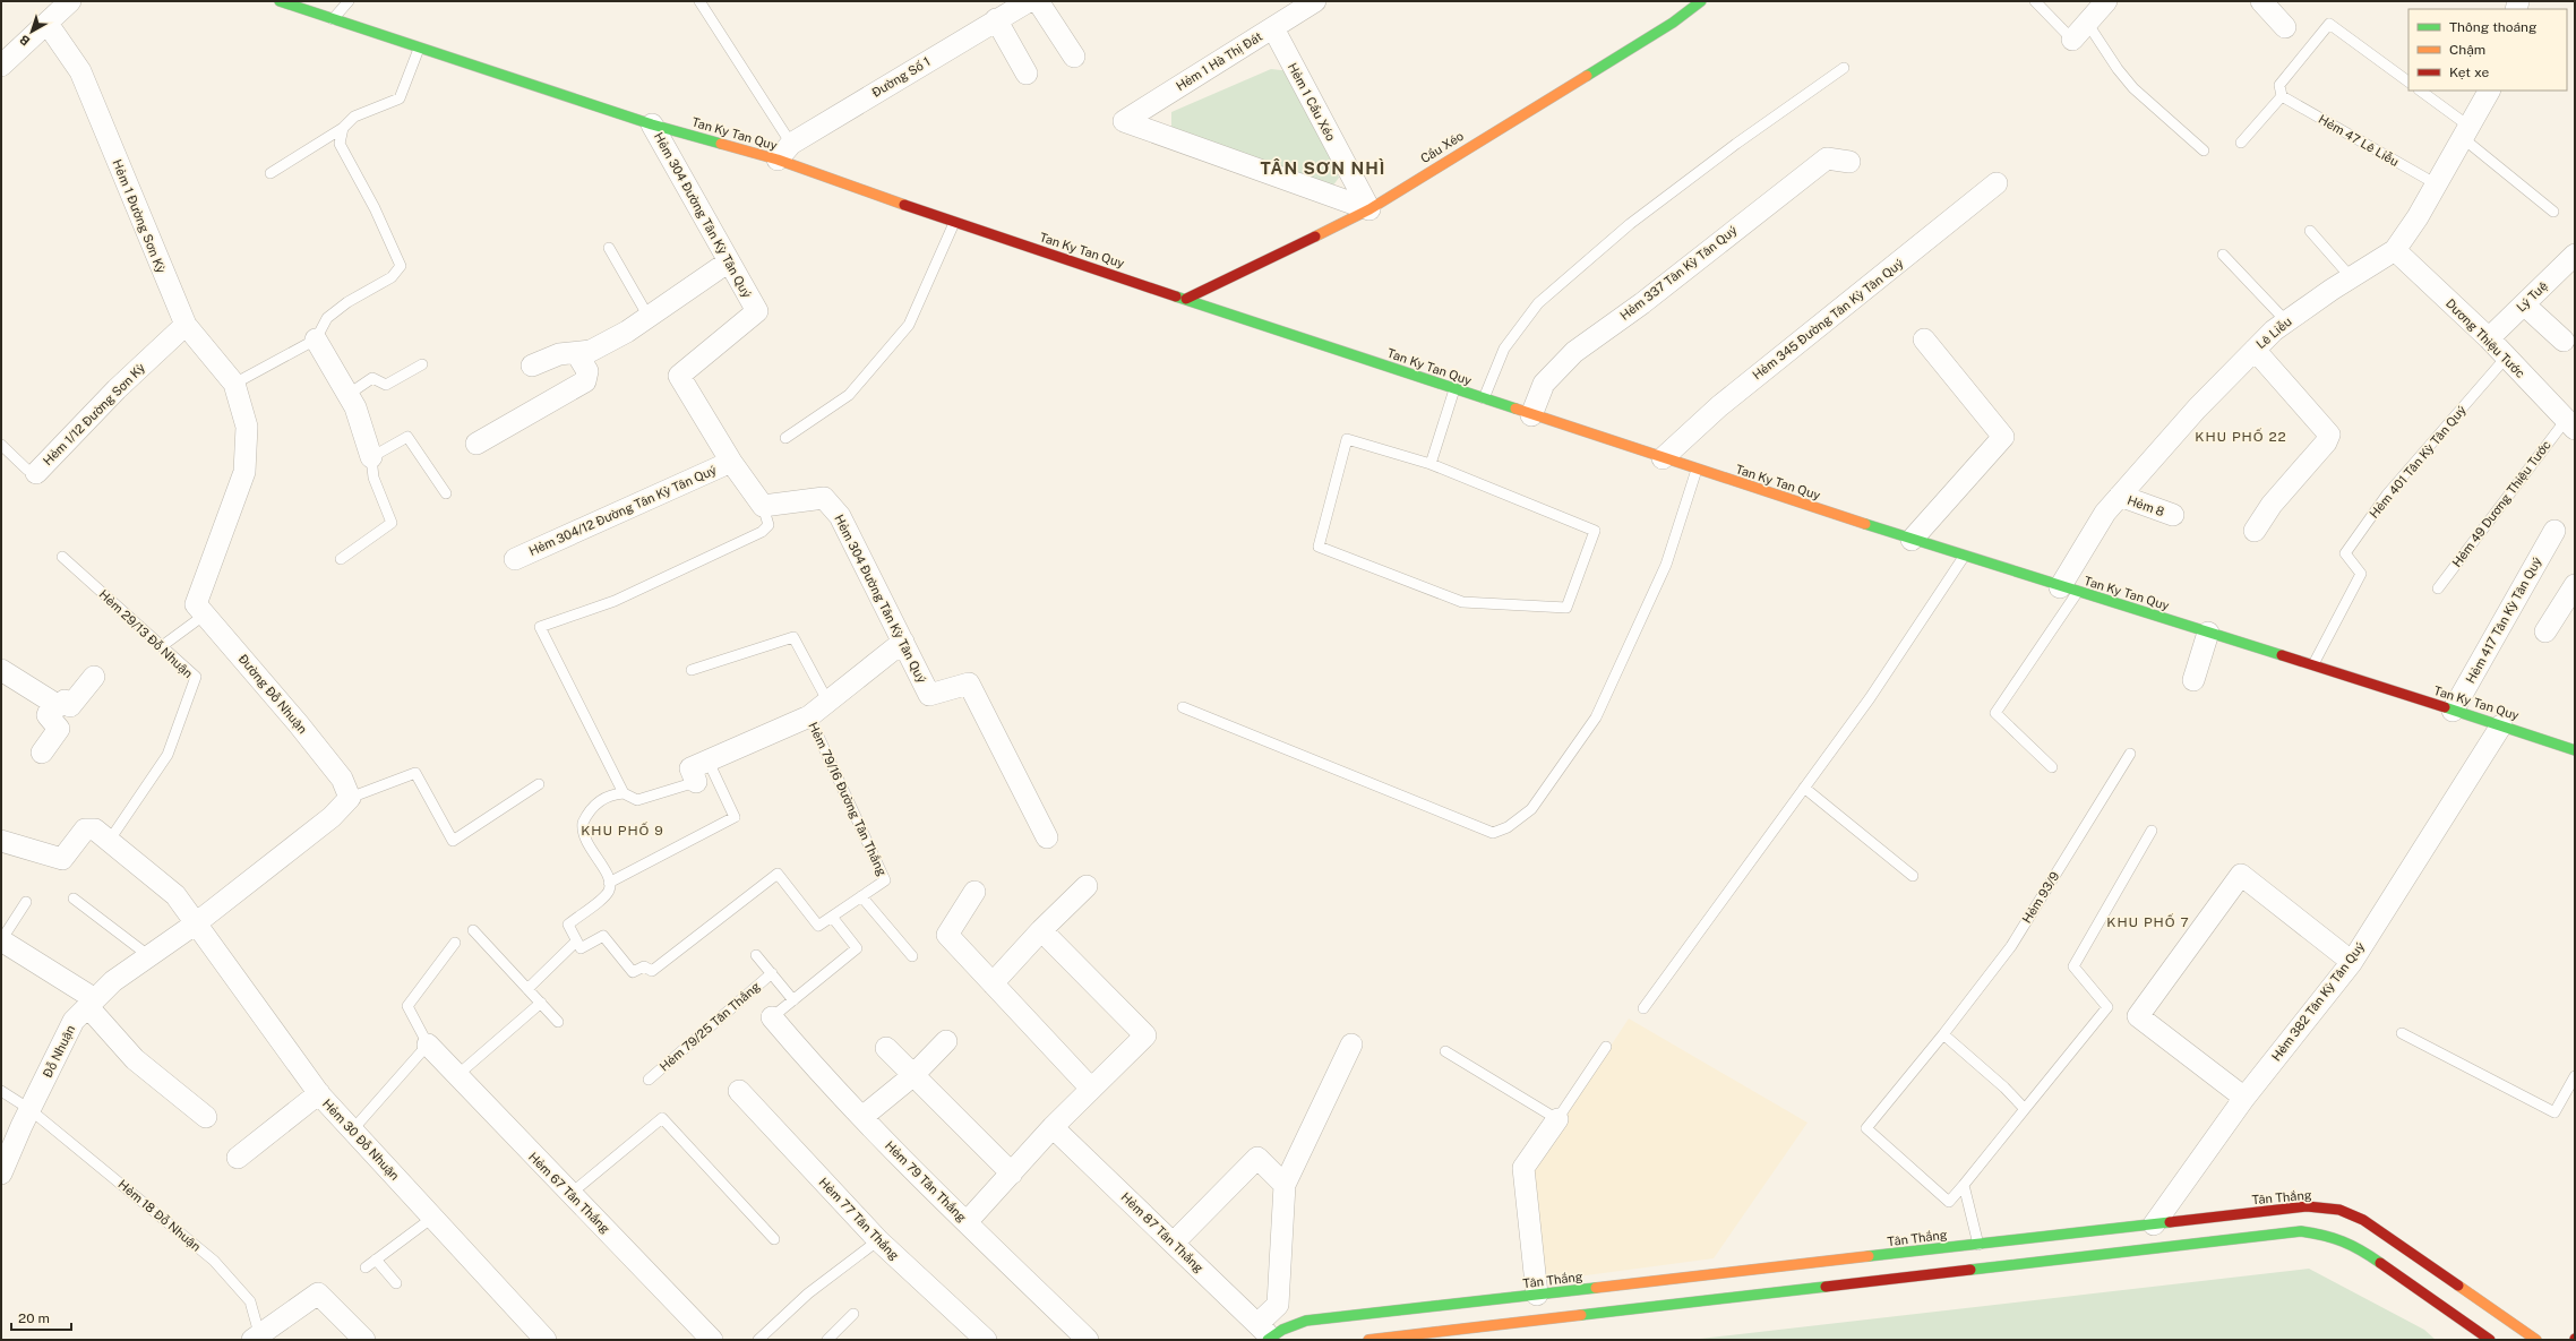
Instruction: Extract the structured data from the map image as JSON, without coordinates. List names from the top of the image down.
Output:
{
  "streets": {
    "street": [
      "Hẻm 1 Hà Thị Đát",
      "Đường Số 1",
      "Hẻm 1 Cầu Xéo",
      "Tan Ky Tan Quy",
      "Cầu Xéo",
      "Hẻm 304 Đường Tân Kỳ Tân Quý",
      "Hẻm 1 Đường Sơn Kỳ",
      "Hẻm 337 Tân Kỳ Tân Quý",
      "Lý Tuệ",
      "Hẻm 345 Đường Tân Kỳ Tân Quý",
      "Lê Liễu",
      "Dương Thiệu Tước",
      "Hẻm 1/12 Đường Sơn Kỳ",
      "Hẻm 8",
      "Hẻm 304/12 Đường Tân Kỳ Tân Quý",
      "Hẻm 417 Tân Kỳ Tân Quý",
      "Đường Đỗ Nhuận",
      "Hẻm 382 Tân Kỳ Tân Quý",
      "Đỗ Nhuận",
      "Hẻm 30 Đỗ Nhuận",
      "Hẻm 79 Tân Thắng",
      "Hẻm 67 Tân Thắng",
      "Tân Thắng",
      "Hẻm 77 Tân Thắng",
      "Hẻm 87 Tân Thắng"
    ],
    "lane": [
      "Hẻm 47 Lê Liễu",
      "Hẻm 401 Tân Kỳ Tân Quý",
      "Hẻm 49 Dương Thiệu Tước",
      "Hẻm 29/13 Đỗ Nhuận",
      "Hẻm 79/16 Đường Tân Thắng",
      "Hẻm 93/9",
      "Hẻm 79/25 Tân Thắng",
      "Hẻm 18 Đỗ Nhuận"
    ]
  },
  "crossings": [
    ["Hẻm 1 Hà Thị Đát", "Hẻm 1 Cầu Xéo"],
    ["Hẻm 1 Hà Thị Đát", "Cầu Xéo"],
    ["Đường Số 1", "Tan Ky Tan Quy"],
    ["Hẻm 1 Cầu Xéo", "Cầu Xéo"],
    ["Tan Ky Tan Quy", "Cầu Xéo"],
    ["Tan Ky Tan Quy", "Hẻm 304 Đường Tân Kỳ Tân Quý"],
    ["Tan Ky Tan Quy", "Hẻm 337 Tân Kỳ Tân Quý"],
    ["Tan Ky Tan Quy", "Hẻm 345 Đường Tân Kỳ Tân Quý"],
    ["Tan Ky Tan Quy", "Lê Liễu"],
    ["Tan Ky Tan Quy", "Hẻm 401 Tân Kỳ Tân Quý"],
    ["Tan Ky Tan Quy", "Hẻm 417 Tân Kỳ Tân Quý"],
    ["Tan Ky Tan Quy", "Hẻm 382 Tân Kỳ Tân Quý"],
    ["Hẻm 47 Lê Liễu", "Lê Liễu"],
    ["Hẻm 304 Đường Tân Kỳ Tân Quý", "Hẻm 304/12 Đường Tân Kỳ Tân Quý"],
    ["Hẻm 1 Đường Sơn Kỳ", "Hẻm 1/12 Đường Sơn Kỳ"],
    ["Hẻm 1 Đường Sơn Kỳ", "Đường Đỗ Nhuận"],
    ["Lý Tuệ", "Dương Thiệu Tước"],
    ["Lê Liễu", "Dương Thiệu Tước"],
    ["Lê Liễu", "Hẻm 8"],
    ["Dương Thiệu Tước", "Hẻm 401 Tân Kỳ Tân Quý"],
    ["Dương Thiệu Tước", "Hẻm 49 Dương Thiệu Tước"],
    ["Hẻm 29/13 Đỗ Nhuận", "Hẻm 30 Đỗ Nhuận"],
    ["Hẻm 382 Tân Kỳ Tân Quý", "Tân Thắng"],
    ["Đỗ Nhuận", "Hẻm 30 Đỗ Nhuận"],
    ["Đỗ Nhuận", "Hẻm 18 Đỗ Nhuận"],
    ["Tân Thắng", "Hẻm 87 Tân Thắng"]
  ],
  "districts": [
    "TÂN SƠN NHÌ",
    "KHU PHỐ 22",
    "KHU PHỐ 9",
    "KHU PHỐ 7"
  ],
  "legend": ["Thông thoáng", "Chậm", "Kẹt xe"],
  "scale_bar": "20 m",
  "north": "bottom left"
}
